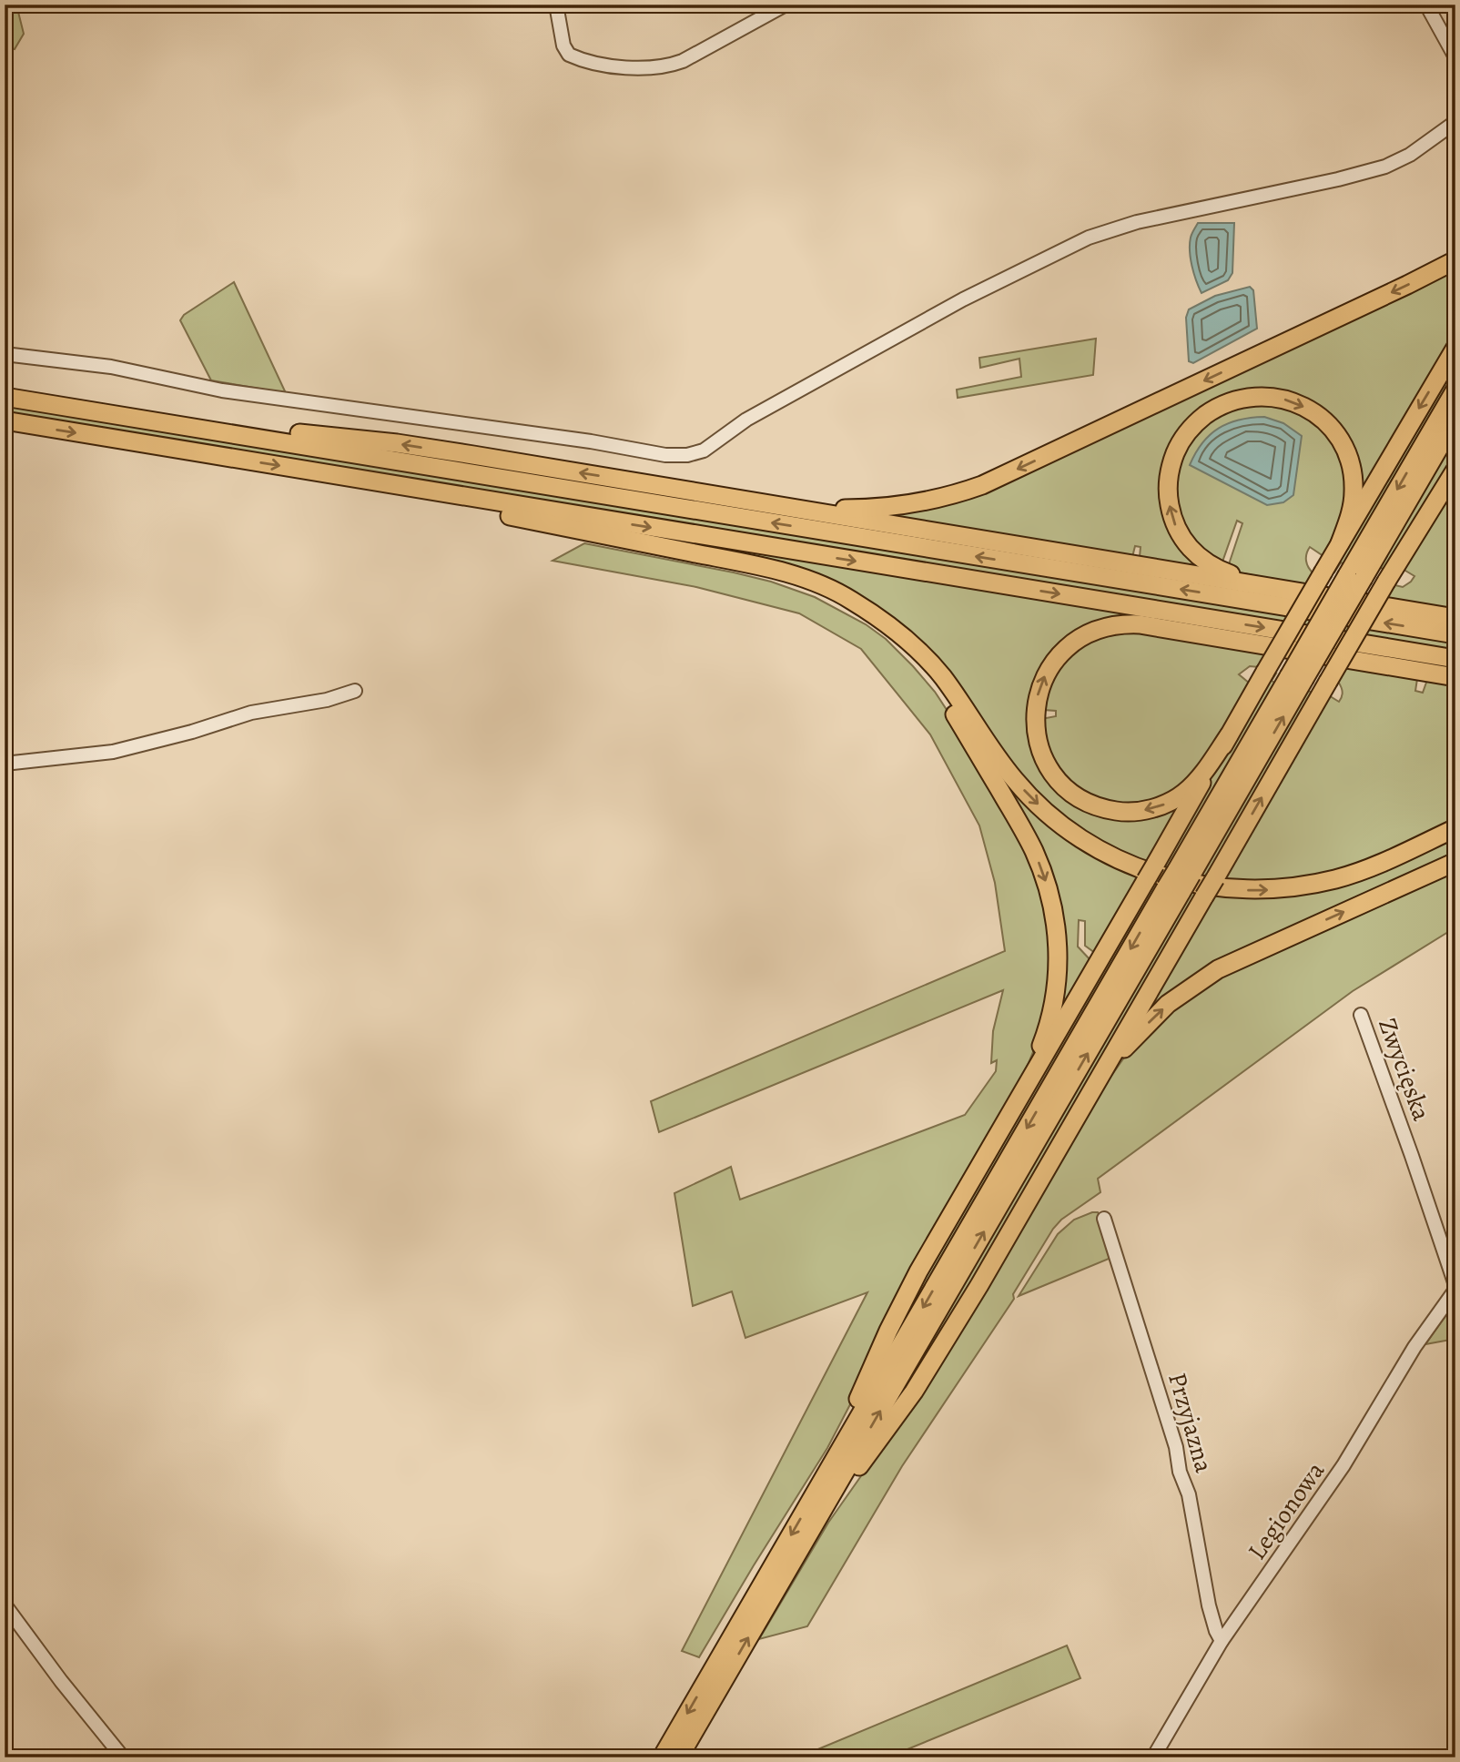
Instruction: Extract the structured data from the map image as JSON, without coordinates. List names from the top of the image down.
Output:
{
  "streets": {
    "street": ["Zwycięska", "Przyjazna", "Legionowa"]
  },
  "crossings": [
    ["Zwycięska", "Legionowa"],
    ["Przyjazna", "Legionowa"]
  ]
}
